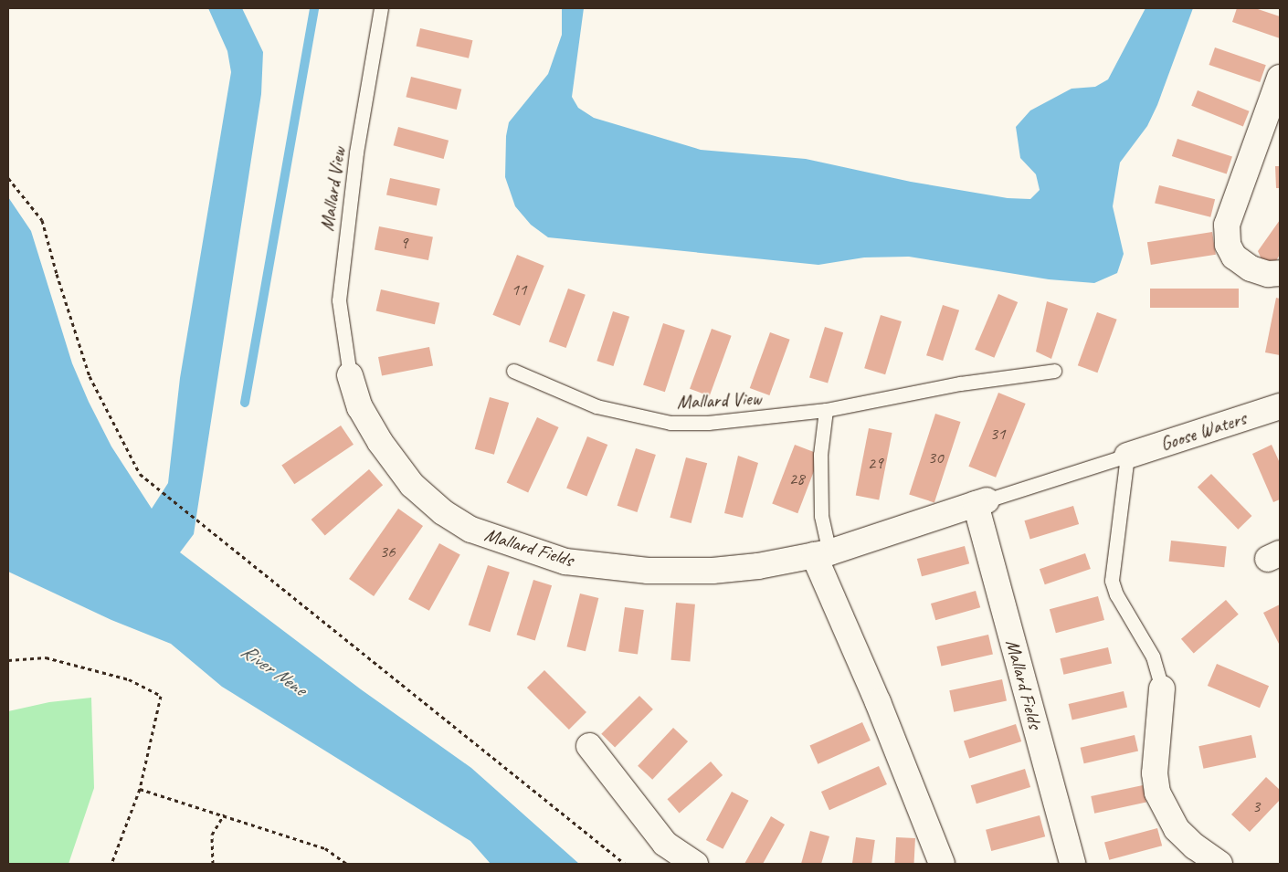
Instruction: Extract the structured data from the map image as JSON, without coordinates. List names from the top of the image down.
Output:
{
  "streets": {
    "street": ["Goose Waters", "Mallard Fields"],
    "lane": ["Mallard View"]
  },
  "crossings": [
    ["Mallard View", "Mallard Fields"]
  ],
  "water": ["River Nene"],
  "house_numbers": [
    "9",
    "11",
    "31",
    "30",
    "29",
    "28",
    "36",
    "3"
  ]
}
